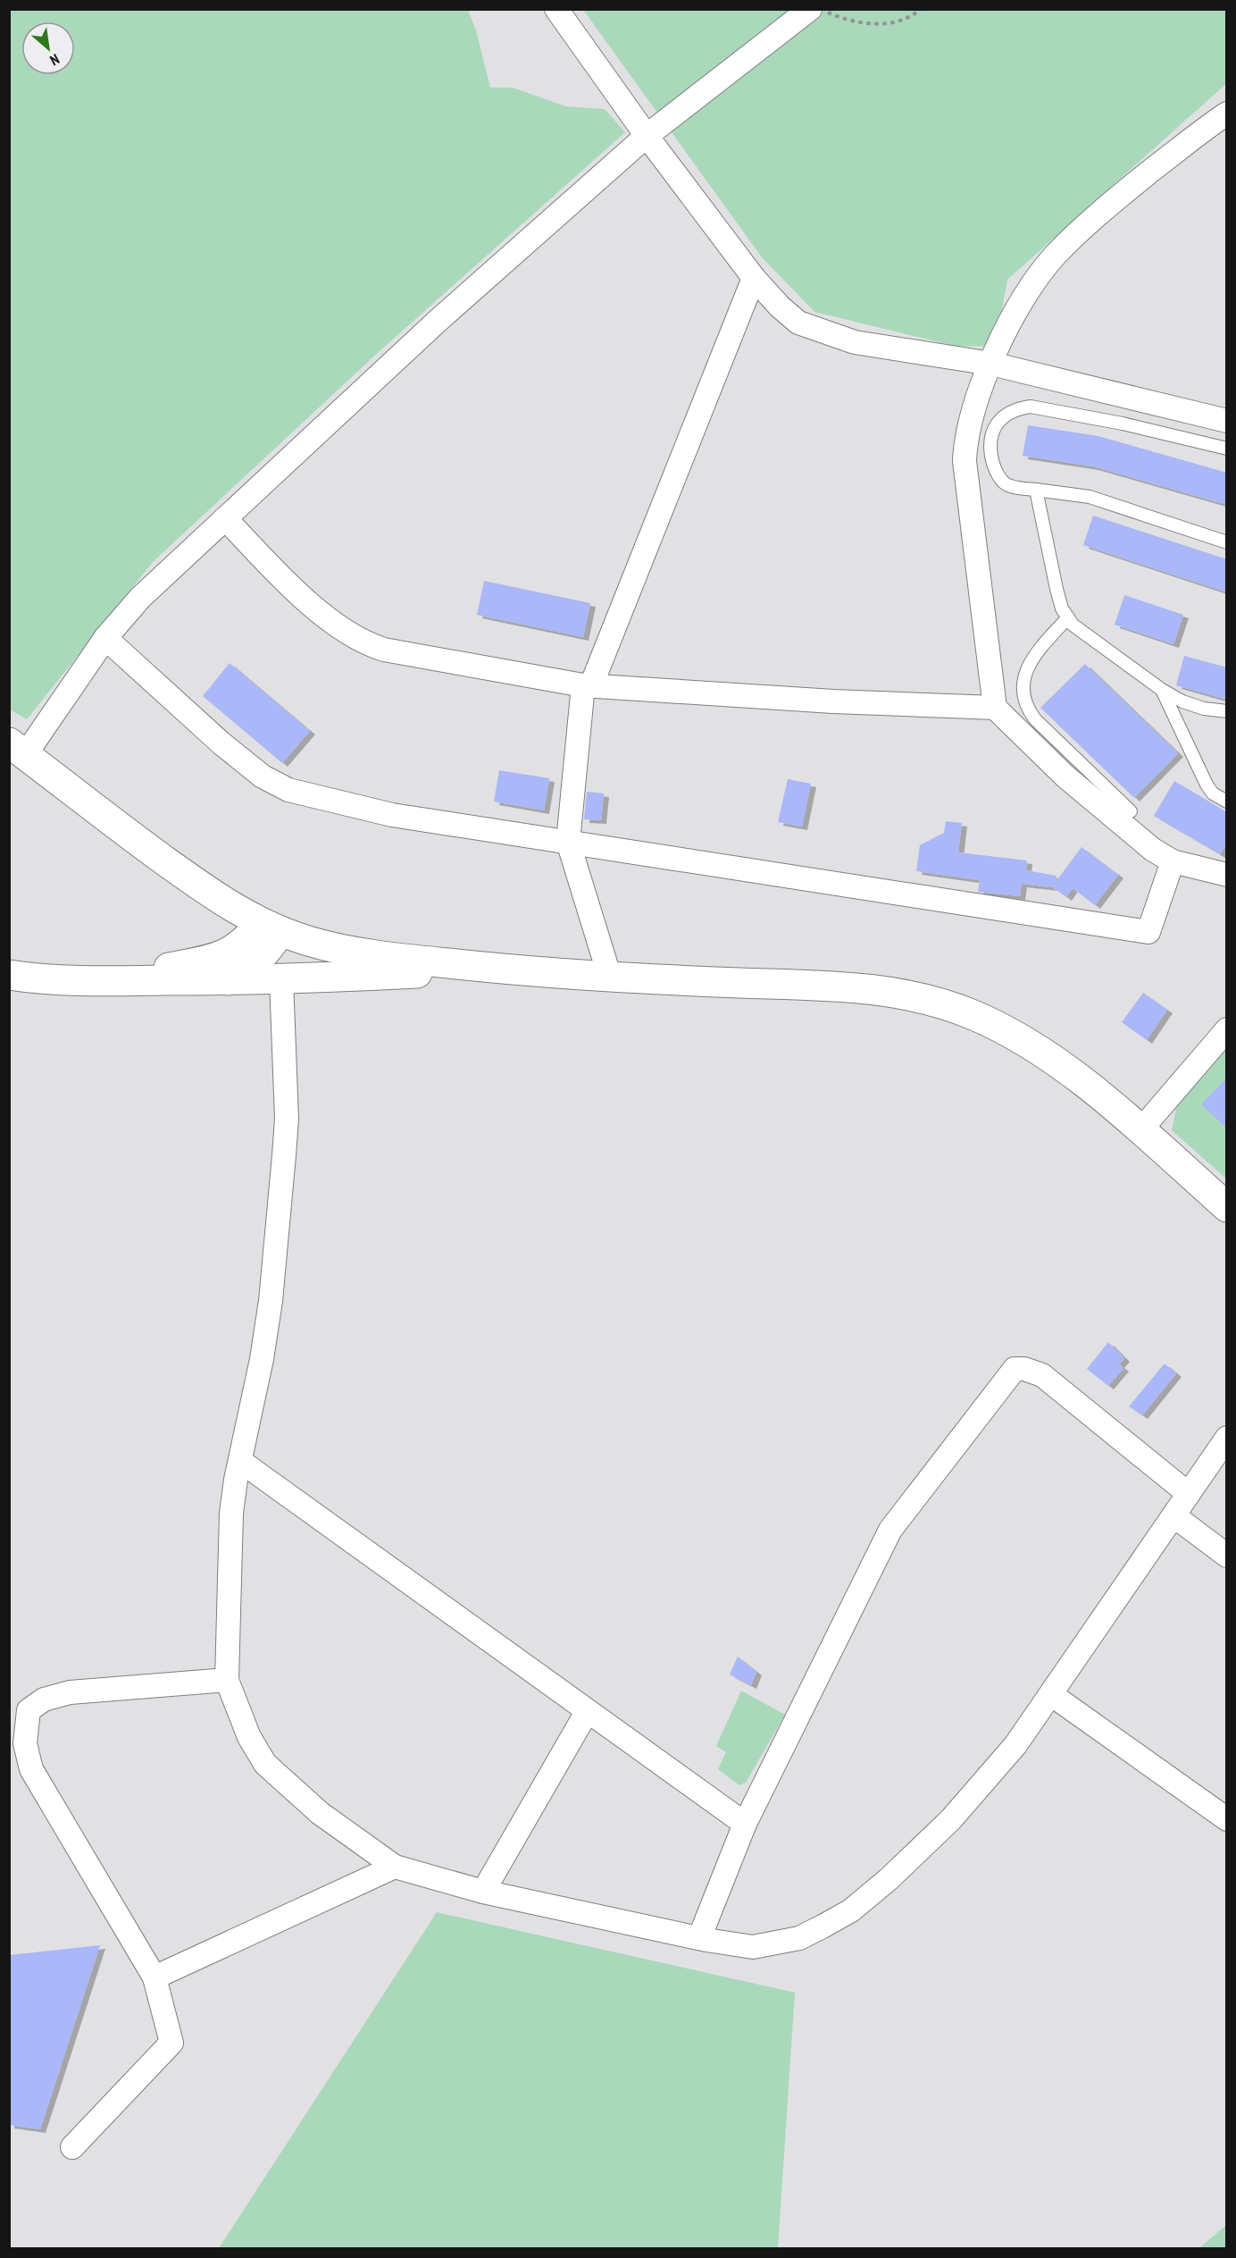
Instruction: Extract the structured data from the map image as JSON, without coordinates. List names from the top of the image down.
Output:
{
  "north": "bottom right"
}
